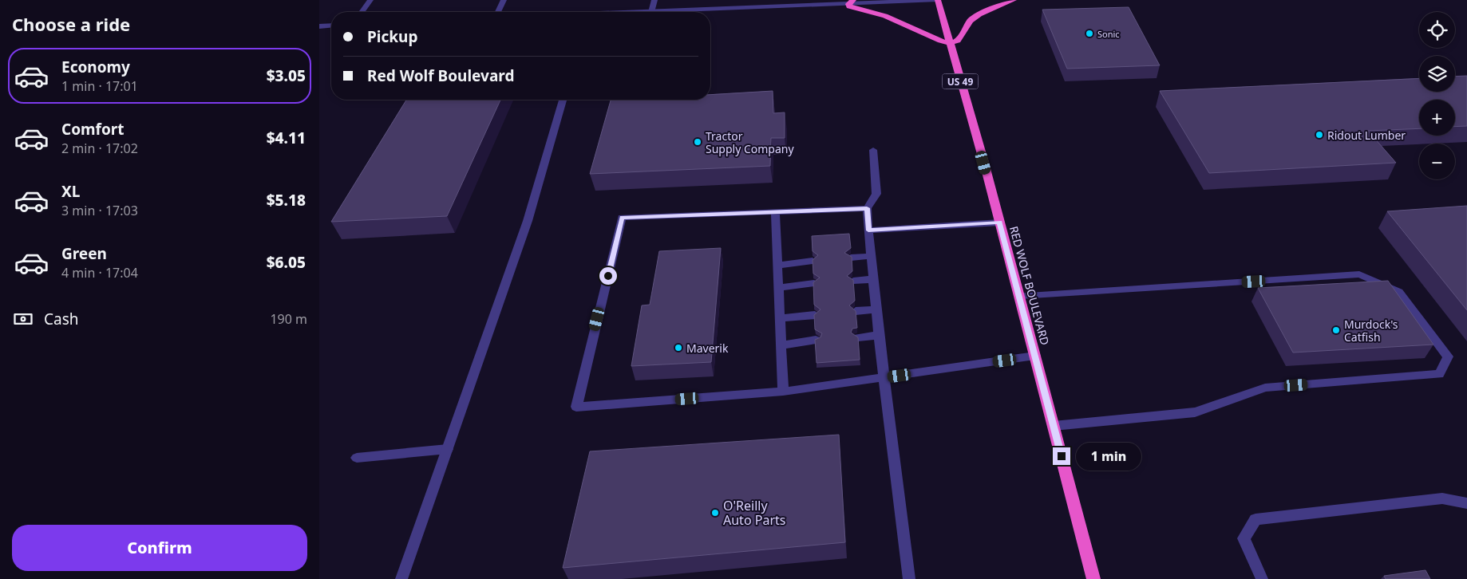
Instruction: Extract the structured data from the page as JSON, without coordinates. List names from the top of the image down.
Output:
{
  "streets": {
    "highway": ["US 49", "RED WOLF BOULEVARD"]
  },
  "places": [
    "Sonic",
    "Ridout Lumber",
    "Tractor Supply Company",
    "Murdock's Catfish",
    "Maverik",
    "O'Reilly Auto Parts"
  ],
  "page": {
    "heading": "Choose a ride",
    "map_buttons": ["+", "−"],
    "banner": ["Pickup", "Red Wolf Boulevard"],
    "list": [
      {
        "name": "Economy",
        "note": "1 min · 17:01",
        "value": "$3.05"
      },
      {
        "name": "Comfort",
        "note": "2 min · 17:02",
        "value": "$4.11"
      },
      {
        "name": "XL",
        "note": "3 min · 17:03",
        "value": "$5.18"
      },
      {
        "name": "Green",
        "note": "4 min · 17:04",
        "value": "$6.05"
      }
    ],
    "pay": ["Cash", "190 m"],
    "bubble": "1 min",
    "buttons": "Confirm"
  }
}
